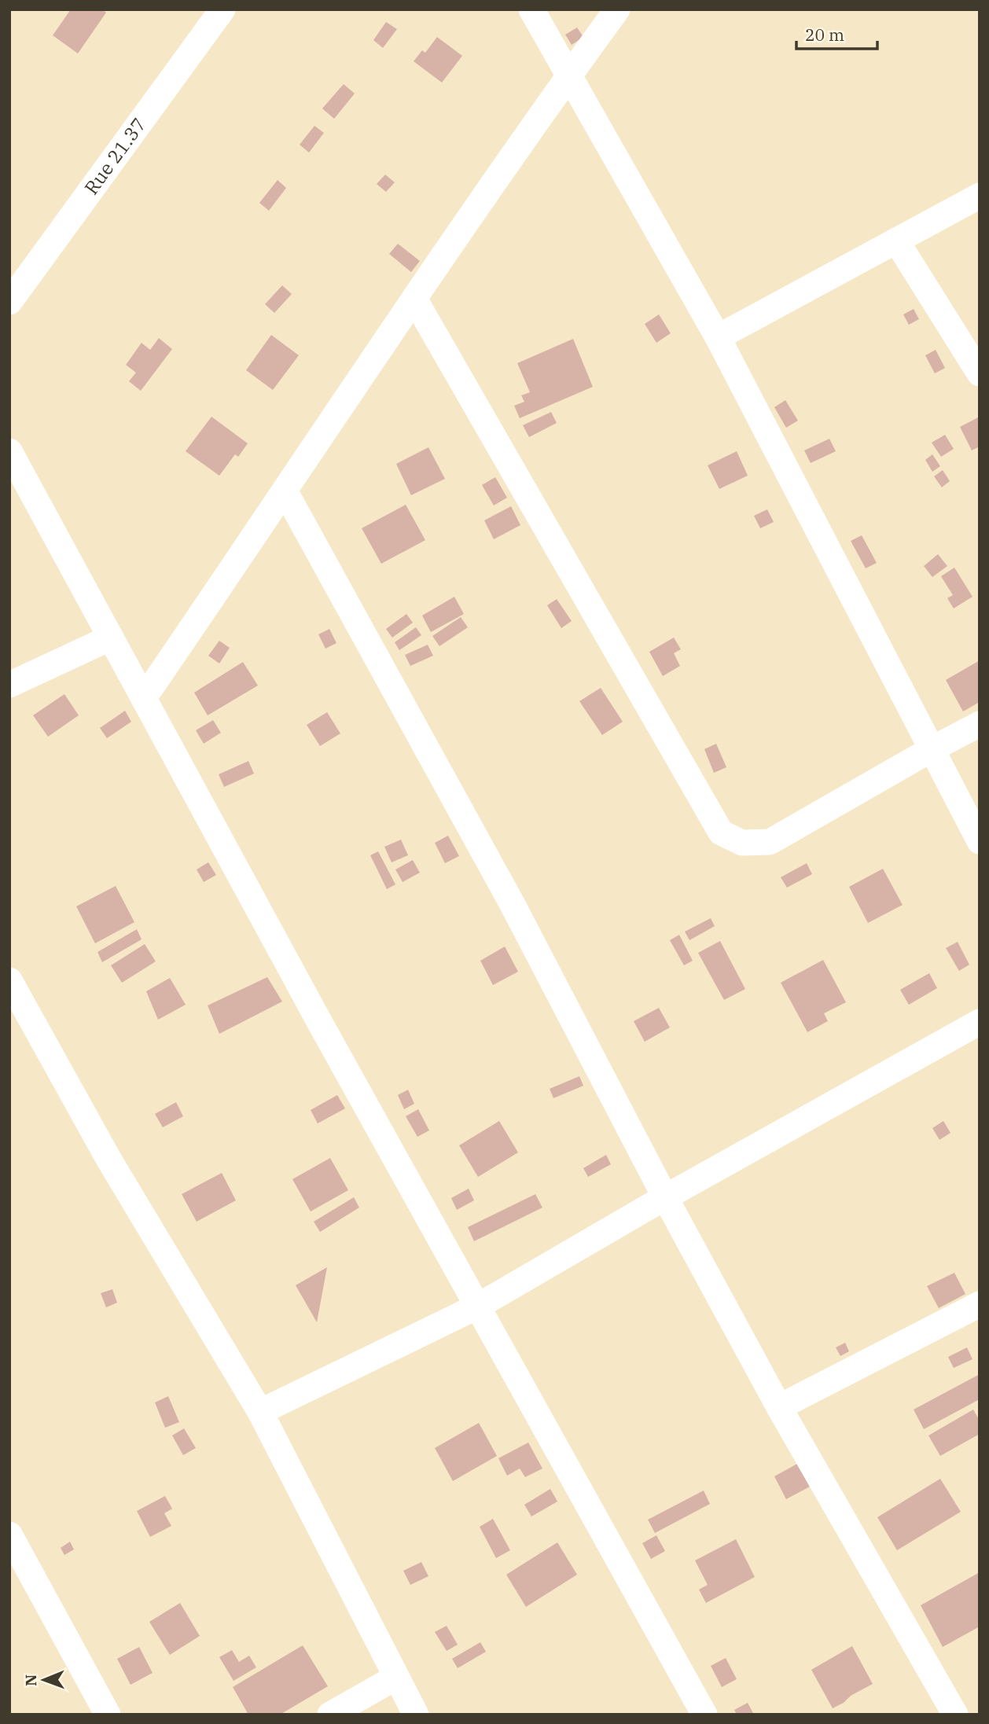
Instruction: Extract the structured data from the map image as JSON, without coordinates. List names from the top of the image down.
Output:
{
  "streets": {
    "street": ["Rue 21.37"]
  },
  "scale_bar": "20 m",
  "north": "left"
}
